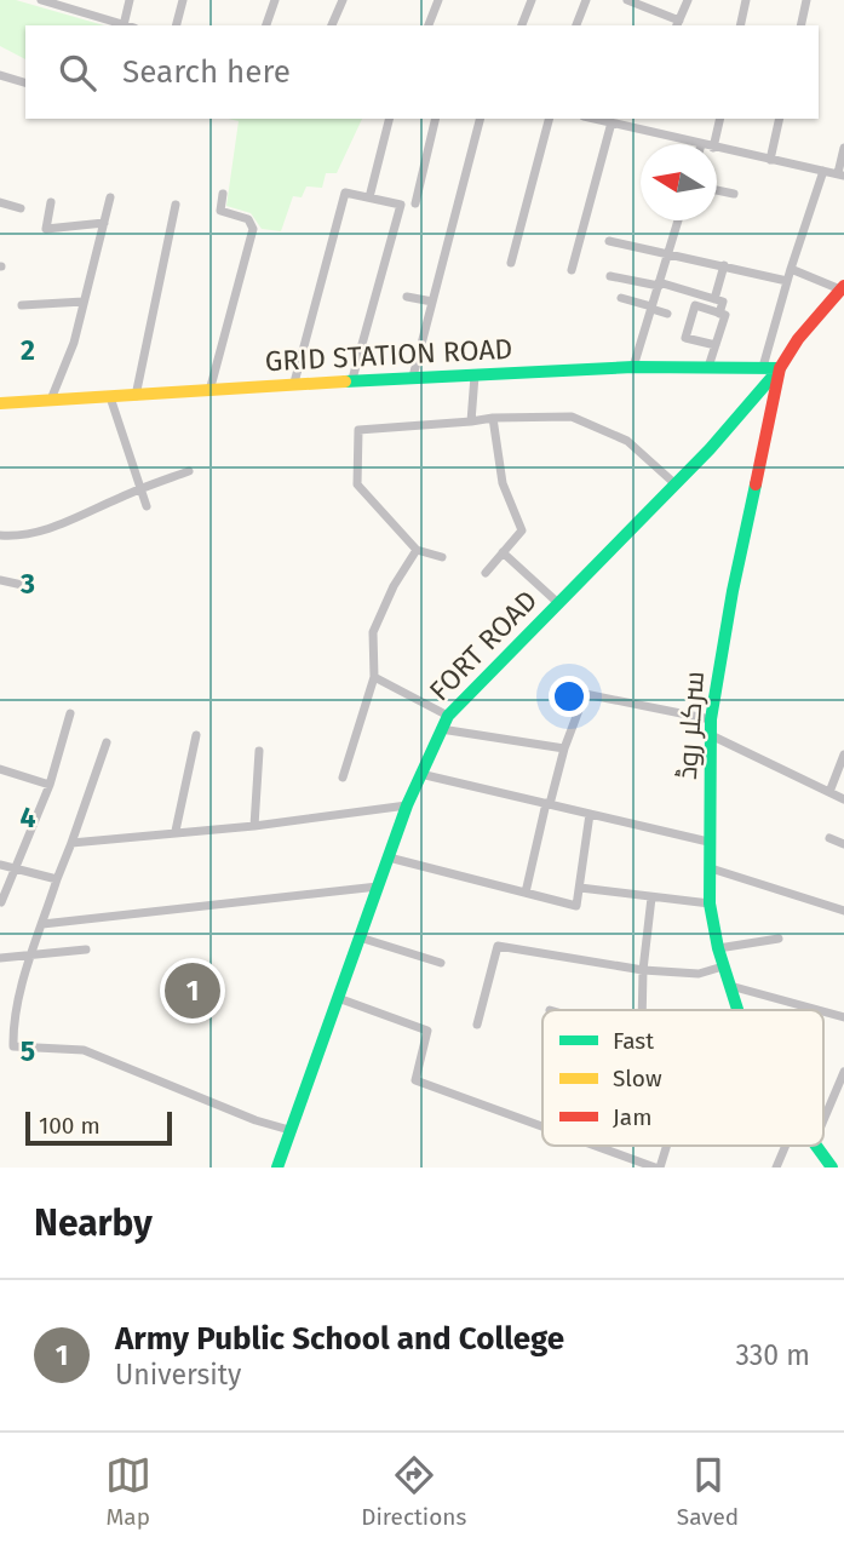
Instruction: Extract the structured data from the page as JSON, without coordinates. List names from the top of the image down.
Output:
{
  "streets": {
    "main road": ["GRID STATION ROAD", "FORT ROAD", "سرکلر روڈ"]
  },
  "crossings": [
    ["GRID STATION ROAD", "FORT ROAD"],
    ["GRID STATION ROAD", "سرکلر روڈ"],
    ["FORT ROAD", "سرکلر روڈ"]
  ],
  "legend": ["Fast", "Slow", "Jam"],
  "scale_bar": "100 m",
  "north": "left",
  "page": {
    "search": "Search here",
    "pins": "1",
    "scale": "100 m",
    "heading": "Nearby",
    "list": [
      {
        "mark": "1",
        "name": "Army Public School and College",
        "note": "University",
        "value": "330 m"
      }
    ],
    "nav": ["Map", "Directions", "Saved"]
  },
  "grid": {
    "rows": [
      "2",
      "3",
      "4",
      "5"
    ]
  }
}
